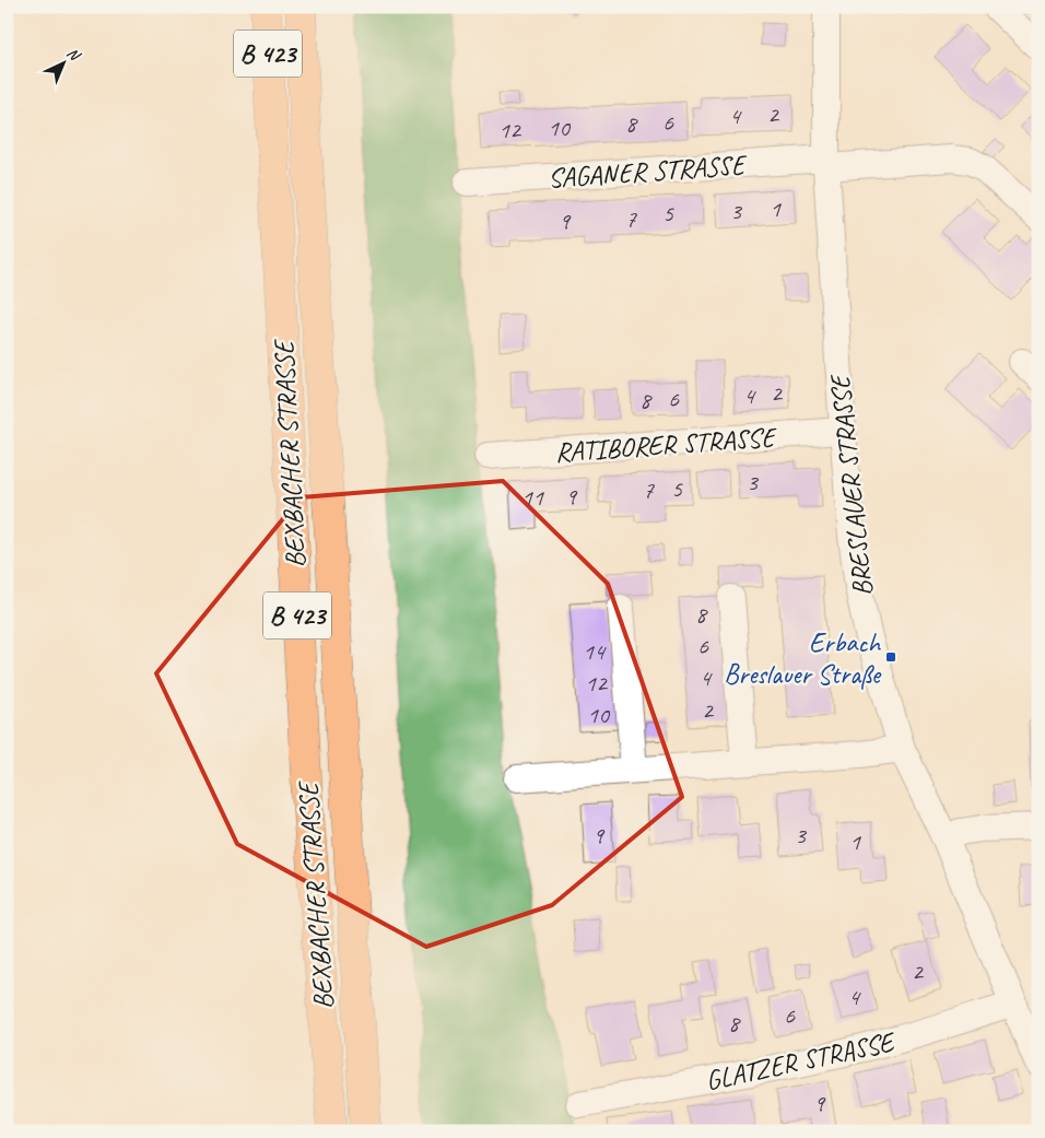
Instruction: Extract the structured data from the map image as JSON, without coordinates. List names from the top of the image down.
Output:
{
  "streets": {
    "main road": ["B 423", "BEXBACHER STRASSE"],
    "street": [
      "SAGANER STRASSE",
      "RATIBORER STRASSE",
      "BRESLAUER STRASSE",
      "GLATZER STRASSE"
    ]
  },
  "crossings": [
    ["SAGANER STRASSE", "BRESLAUER STRASSE"],
    ["RATIBORER STRASSE", "BRESLAUER STRASSE"],
    ["BRESLAUER STRASSE", "GLATZER STRASSE"]
  ],
  "places": {
    "transit": ["Erbach Breslauer Straße"]
  },
  "house_numbers": [
    "2",
    "4",
    "6",
    "8",
    "10",
    "12",
    "1",
    "3",
    "5",
    "7",
    "9",
    "2",
    "4",
    "6",
    "8",
    "3",
    "5",
    "7",
    "9",
    "11",
    "8",
    "6",
    "14",
    "4",
    "12",
    "2",
    "10",
    "9",
    "3",
    "1",
    "2",
    "4",
    "6",
    "8",
    "9"
  ],
  "north": "top right"
}
